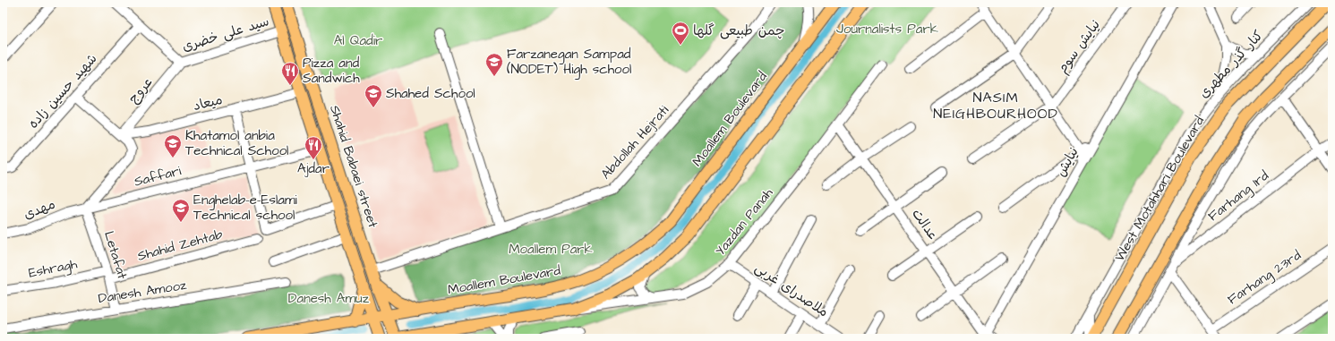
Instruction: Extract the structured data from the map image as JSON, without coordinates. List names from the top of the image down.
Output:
{
  "streets": {
    "main road": ["Moallem Boulevard", "Shahid Babaei street", "West Motahhari Boulevard"],
    "street": [
      "سید علی خضری",
      "نیایش سوم",
      "کنار گذر مطهری",
      "عروج",
      "شهید حسین زاده",
      "میعاد",
      "Abdollah Hejrati",
      "نيايش",
      "Saffari",
      "Farhang 1rd",
      "مهدی",
      "Yazdan Panah",
      "عدالت",
      "Shahid Zehtab",
      "Letafat",
      "Eshragh",
      "Farhang 23rd",
      "ملاصدرای غربی",
      "Danesh Amooz"
    ]
  },
  "crossings": [
    ["سید علی خضری", "عروج"],
    ["سید علی خضری", "شهید حسین زاده"],
    ["سید علی خضری", "Shahid Babaei street"],
    ["عروج", "میعاد"],
    ["میعاد", "Shahid Babaei street"],
    ["Moallem Boulevard", "Shahid Babaei street"],
    ["Abdollah Hejrati", "Shahid Babaei street"],
    ["نيايش", "عدالت"],
    ["Shahid Babaei street", "Saffari"],
    ["Saffari", "مهدی"],
    ["Saffari", "Letafat"],
    ["مهدی", "Letafat"],
    ["Yazdan Panah", "عدالت"],
    ["Yazdan Panah", "ملاصدرای غربی"],
    ["Shahid Zehtab", "Letafat"],
    ["Shahid Zehtab", "Eshragh"],
    ["Letafat", "Eshragh"],
    ["Letafat", "Danesh Amooz"]
  ],
  "districts": ["NASIM NEIGHBOURHOOD"],
  "parks": [
    "Journalists Park",
    "Al Qadir",
    "Moallem Park",
    "Danesh Amuz"
  ],
  "places": {
    "sports": ["چمن طبیعی گلها"],
    "school or university": [
      "Farzanegan Sampad (NODET) High school",
      "Shahed School",
      "Khatamol anbia Technical School",
      "Enghelab-e-Eslami Technical school"
    ],
    "restaurant": ["Pizza and Sandwich", "Ajdar"]
  }
}
